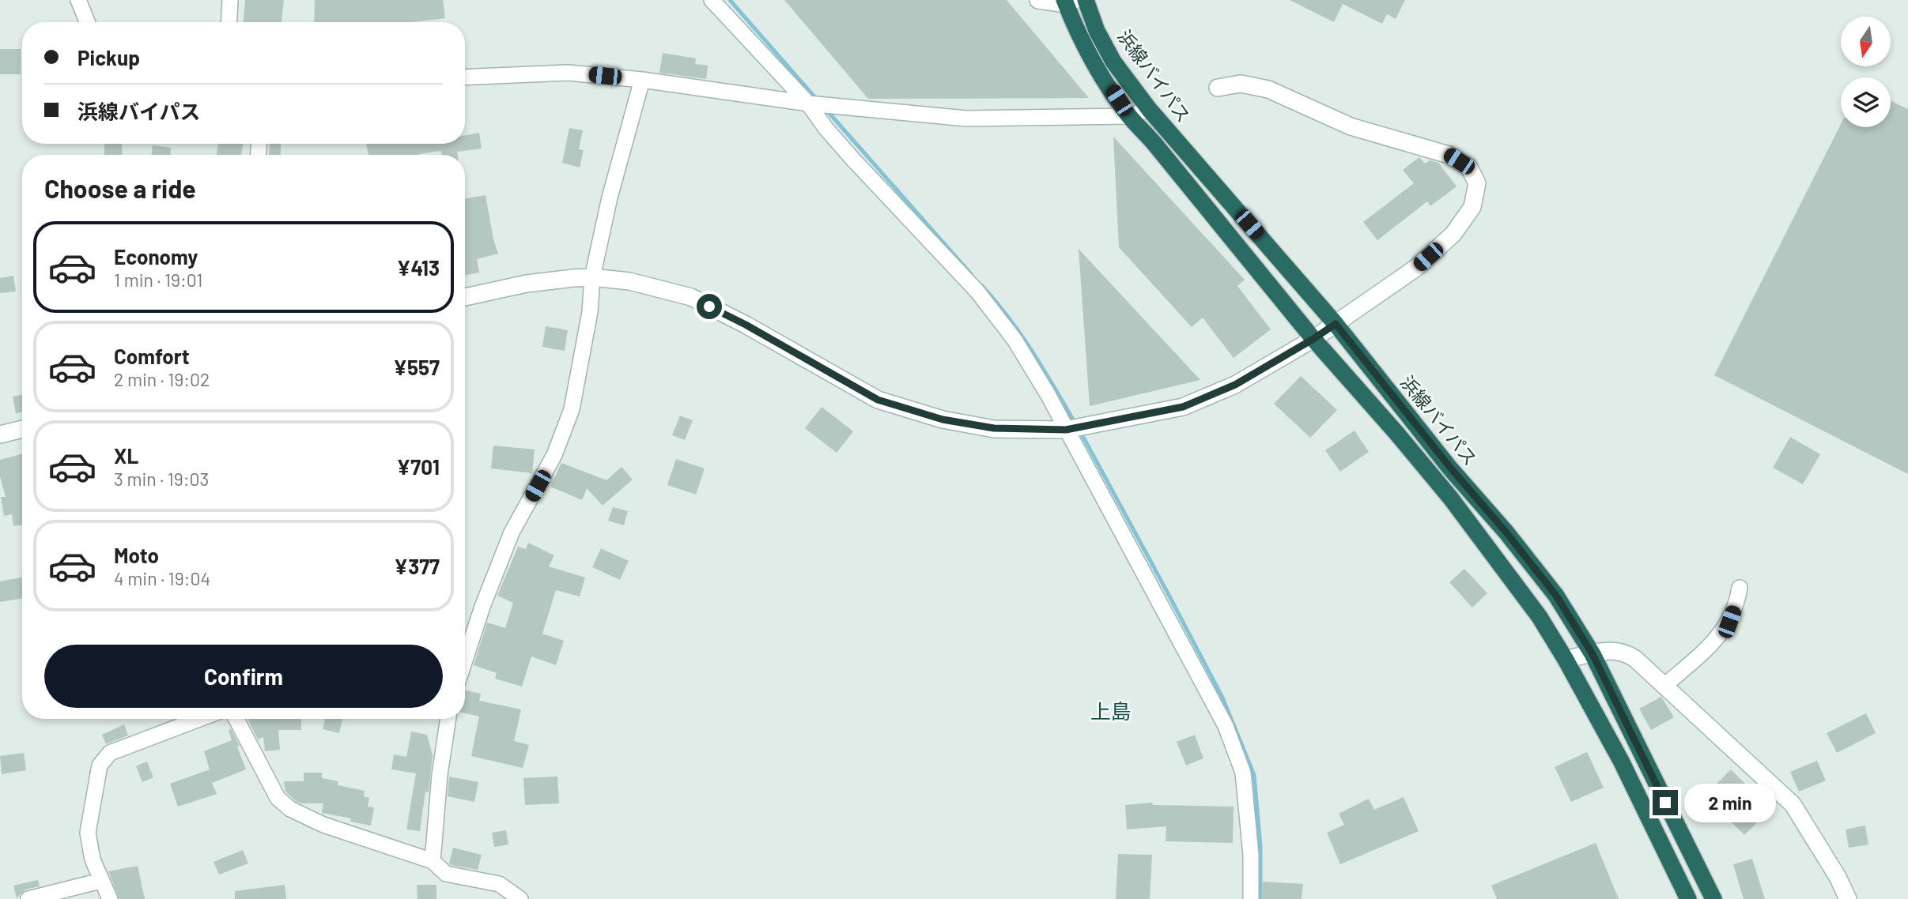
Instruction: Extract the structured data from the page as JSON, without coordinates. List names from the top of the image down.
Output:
{
  "streets": {
    "highway": ["浜線バイパス"]
  },
  "districts": ["上島"],
  "north": "bottom",
  "page": {
    "banner": ["Pickup", "浜線バイパス"],
    "heading": "Choose a ride",
    "list": [
      {
        "name": "Economy",
        "note": "1 min · 19:01",
        "value": "¥413"
      },
      {
        "name": "Comfort",
        "note": "2 min · 19:02",
        "value": "¥557"
      },
      {
        "name": "XL",
        "note": "3 min · 19:03",
        "value": "¥701"
      },
      {
        "name": "Moto",
        "note": "4 min · 19:04",
        "value": "¥377"
      }
    ],
    "buttons": "Confirm",
    "bubble": "2 min"
  }
}
